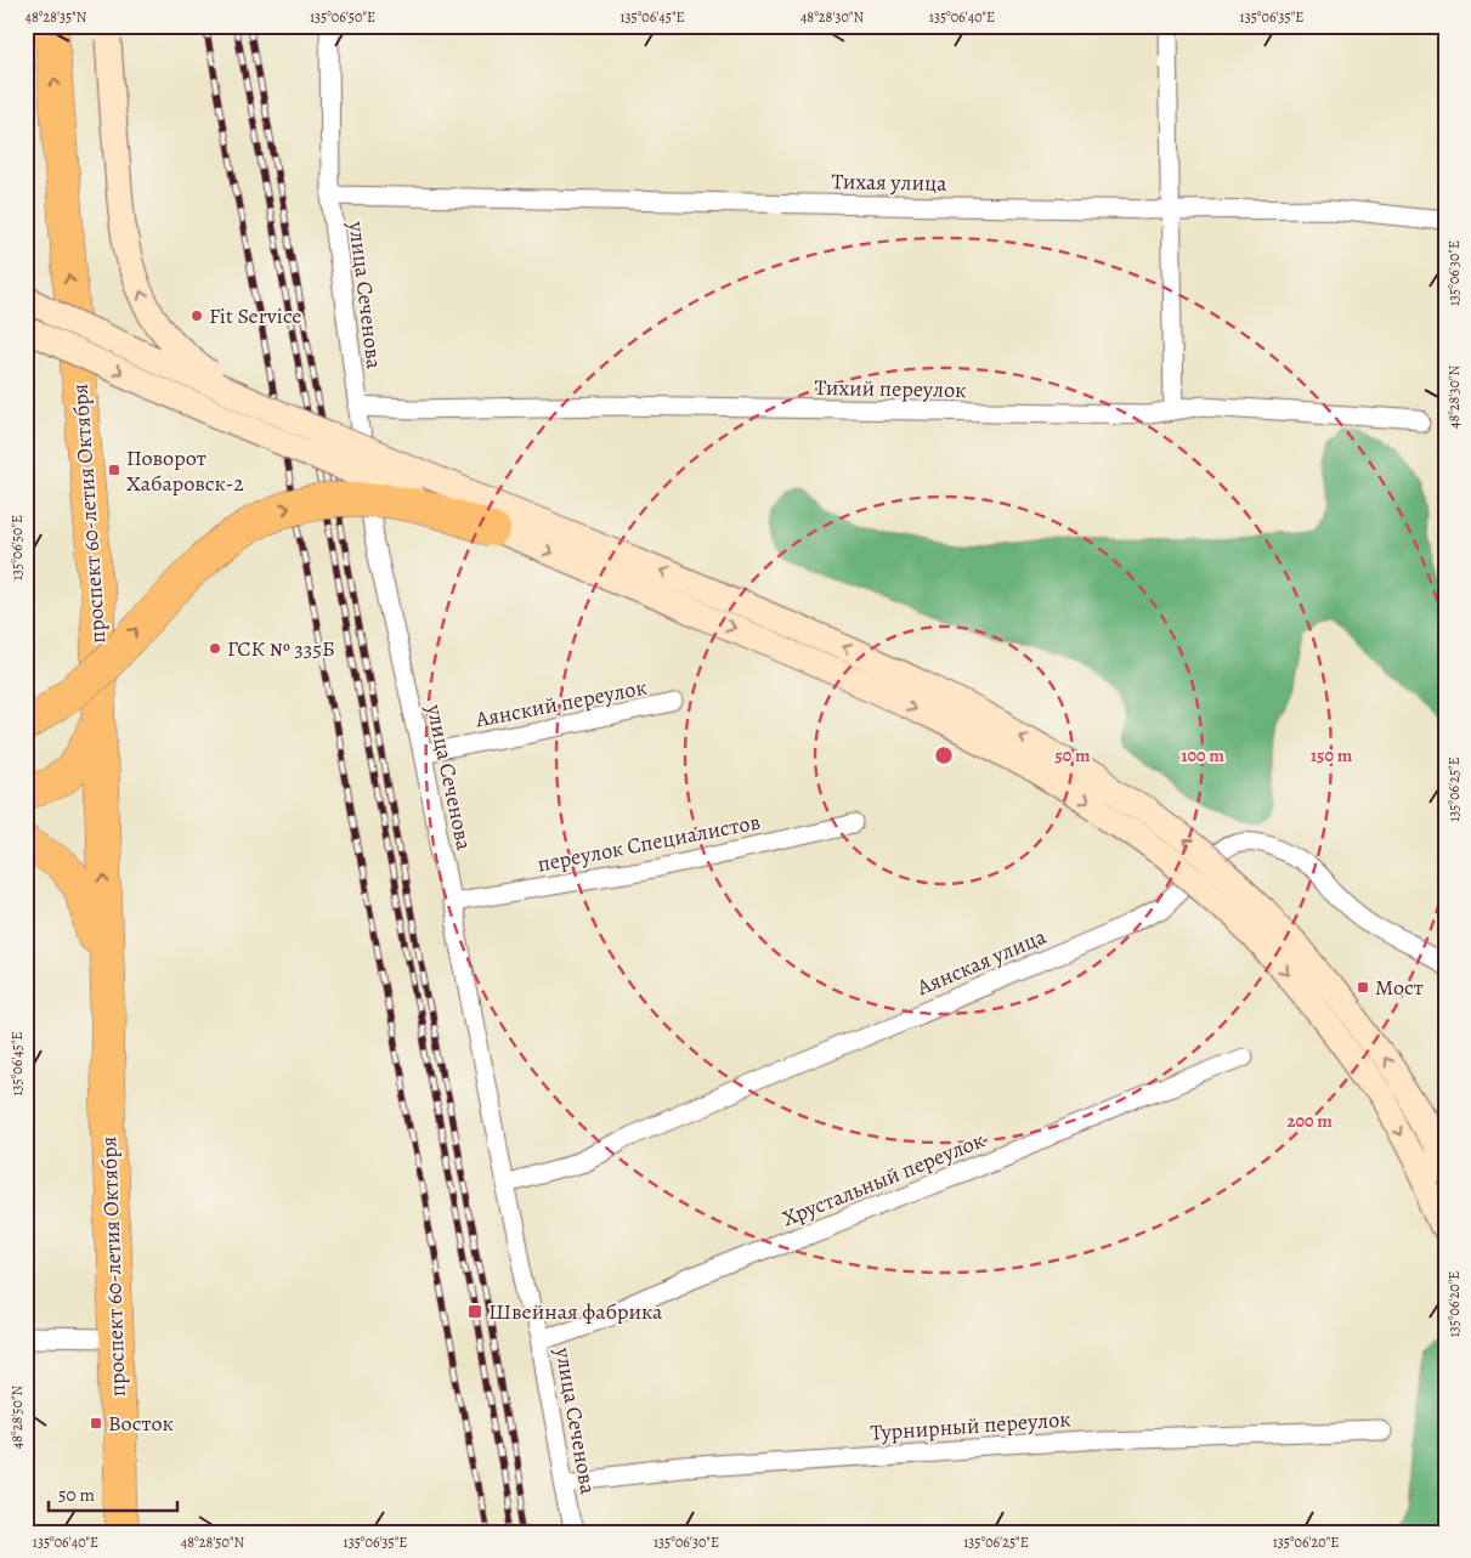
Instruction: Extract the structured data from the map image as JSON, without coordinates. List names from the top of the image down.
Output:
{
  "streets": {
    "highway": ["проспект 60-летия Октября"],
    "street": [
      "Тихая улица",
      "улица Сеченова",
      "Тихий переулок",
      "Аянский переулок",
      "переулок Специалистов",
      "Аянская улица",
      "Хрустальный переулок",
      "Турнирный переулок"
    ]
  },
  "crossings": [
    ["Тихая улица", "улица Сеченова"],
    ["улица Сеченова", "Тихий переулок"],
    ["улица Сеченова", "Аянский переулок"],
    ["улица Сеченова", "переулок Специалистов"],
    ["улица Сеченова", "Аянская улица"],
    ["улица Сеченова", "Хрустальный переулок"],
    ["улица Сеченова", "Турнирный переулок"]
  ],
  "one_way": ["проспект 60-летия Октября"],
  "places": {
    "other": ["Fit Service", "ГСК № 335Б"],
    "transit": [
      "Поворот Хабаровск-2",
      "Мост",
      "Швейная фабрика",
      "Восток"
    ]
  },
  "scale_bar": "50 m",
  "coordinates": [
    "48°28'35\"N",
    "135°06'50\"E",
    "135°06'45\"E",
    "48°28'30\"N",
    "135°06'40\"E",
    "135°06'35\"E",
    "135°06'30\"E",
    "135°06'25\"E",
    "135°06'20\"E",
    "48°28'50\"N"
  ],
  "rings": [
    "50 m",
    "100 m",
    "150 m",
    "200 m"
  ]
}
